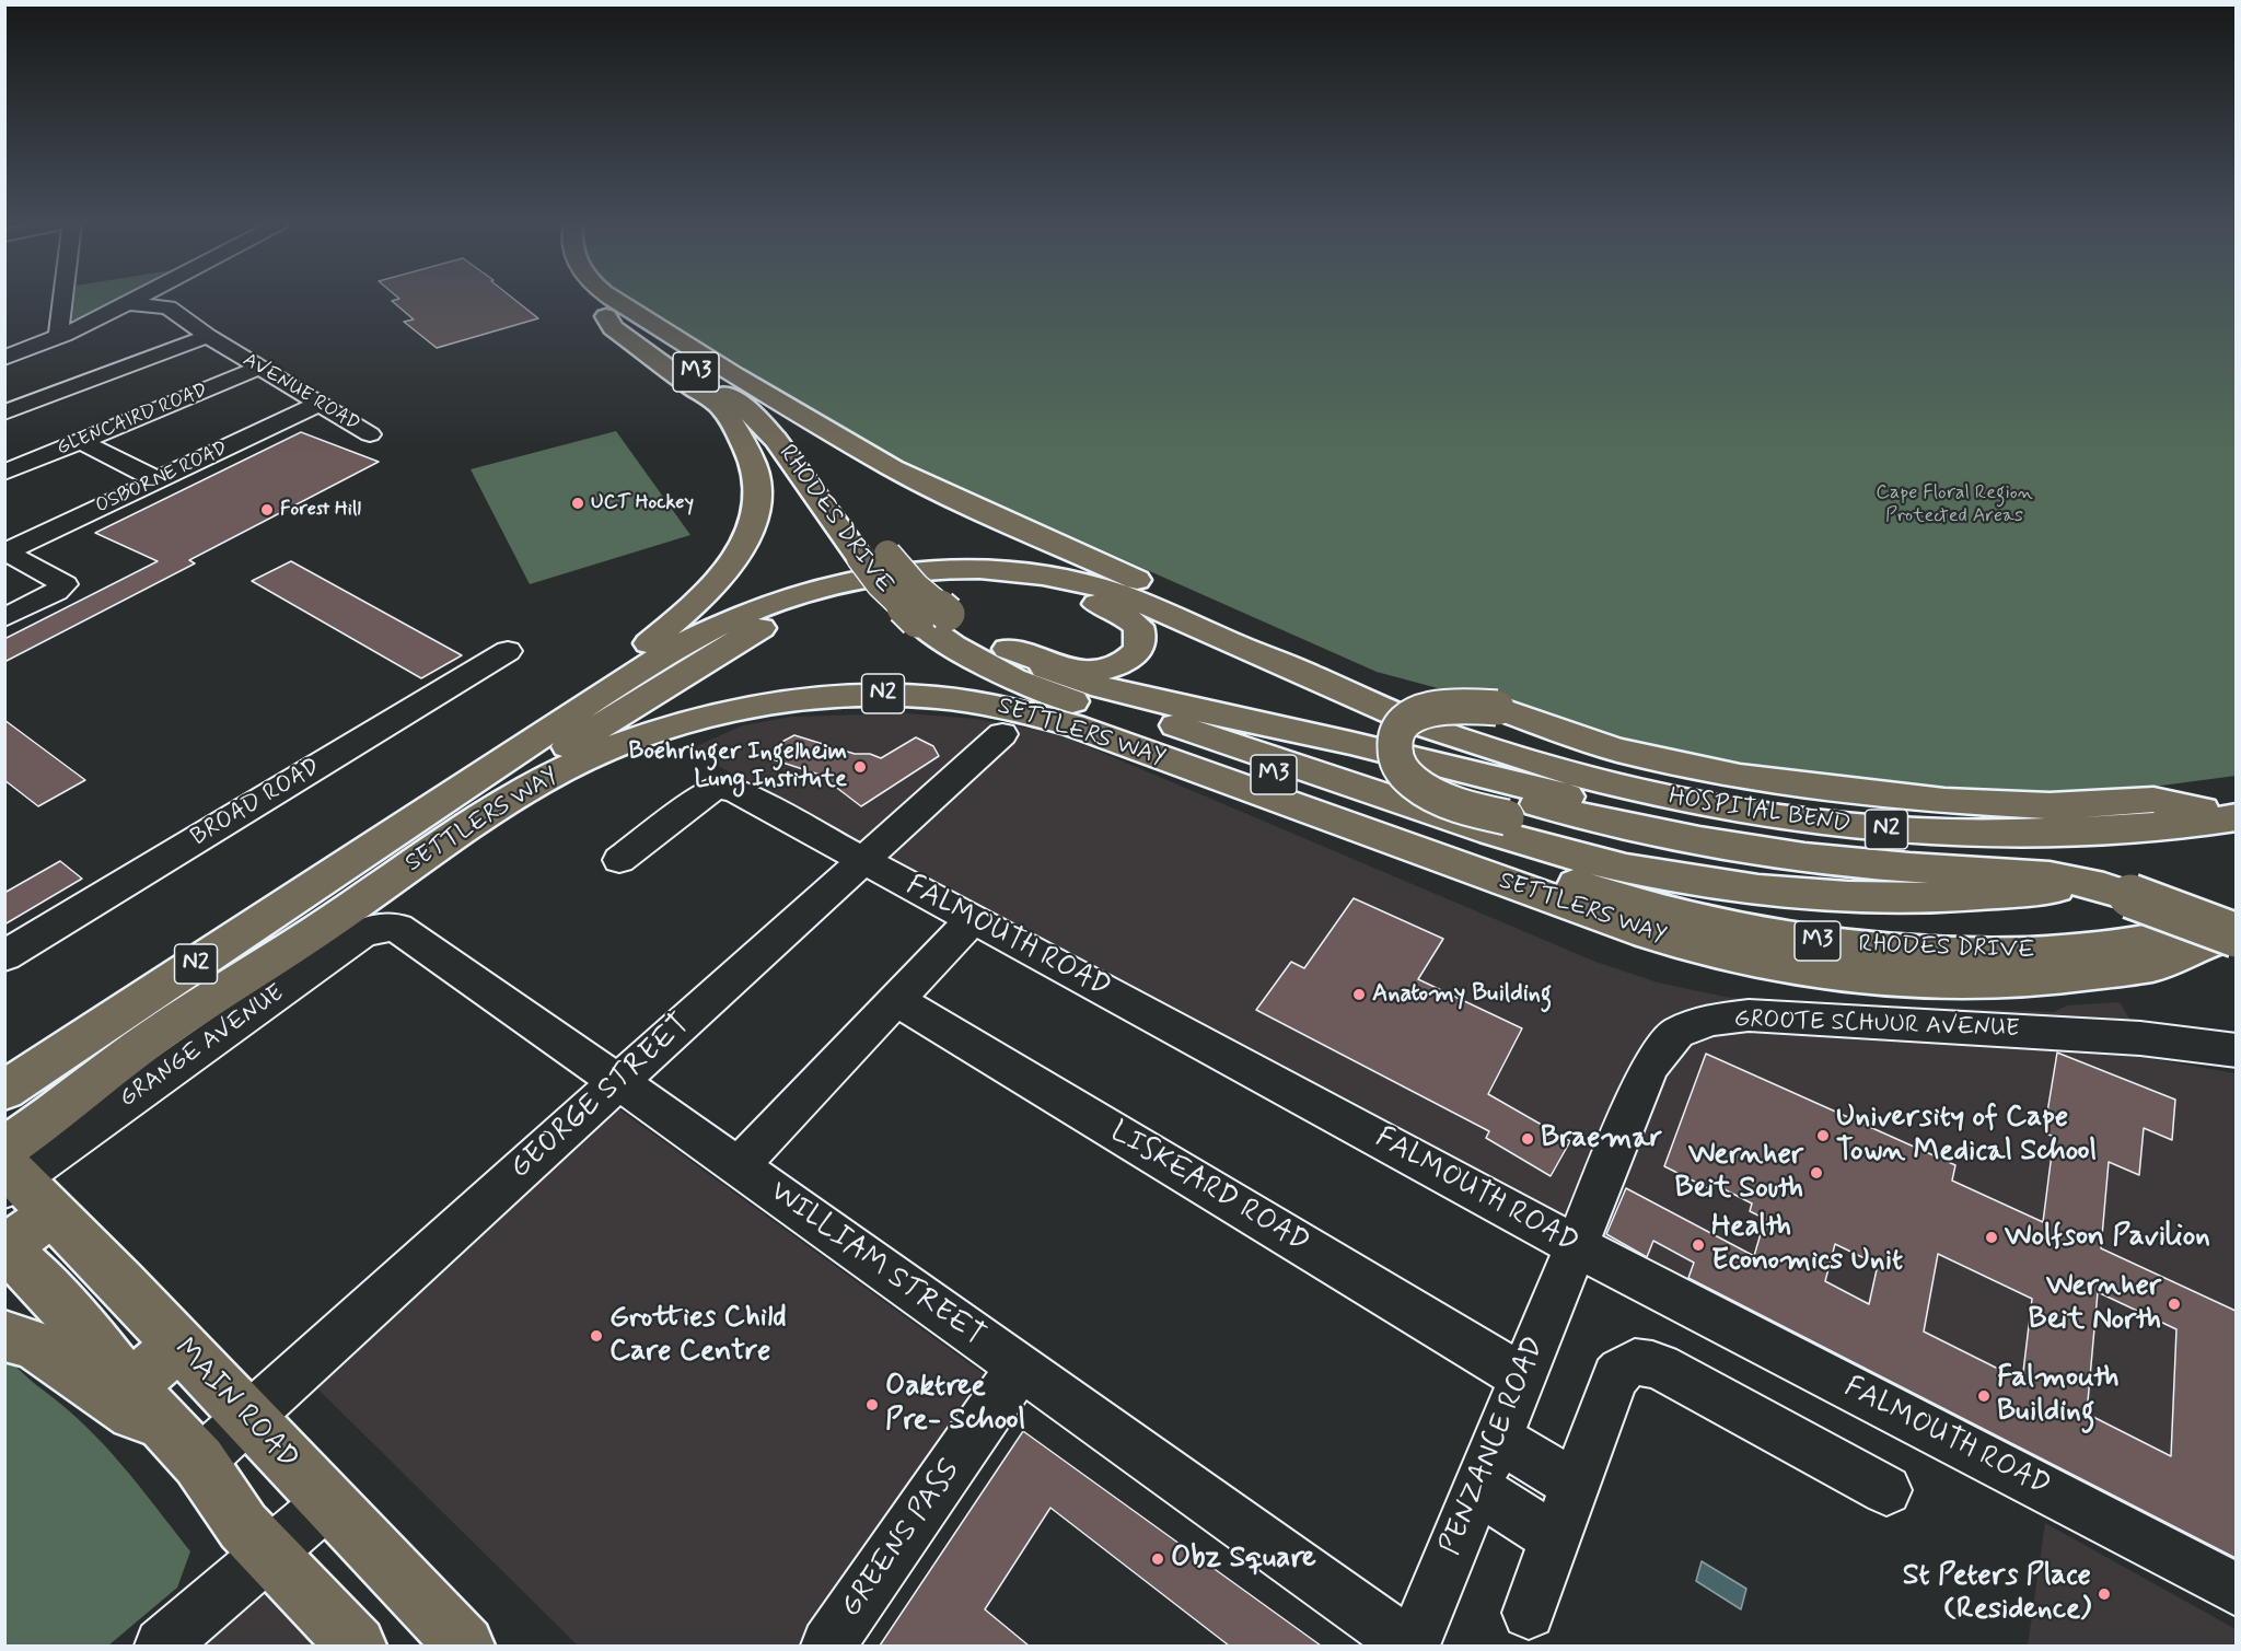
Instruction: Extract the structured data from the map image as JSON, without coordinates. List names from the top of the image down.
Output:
{
  "streets": {
    "main road": [
      "M3",
      "RHODES DRIVE",
      "N2",
      "SETTLERS WAY",
      "HOSPITAL BEND",
      "MAIN ROAD"
    ],
    "street": [
      "AVENUE ROAD",
      "GLENCAIRD ROAD",
      "OSBORNE ROAD",
      "BROAD ROAD",
      "FALMOUTH ROAD",
      "GROOTE SCHUUR AVENUE",
      "GRANGE AVENUE",
      "GEORGE STREET",
      "LISKEARD ROAD",
      "WILLIAM STREET",
      "PENZANCE ROAD",
      "GREENS PASS"
    ]
  },
  "crossings": [
    ["M3", "RHODES DRIVE"],
    ["AVENUE ROAD", "GLENCAIRD ROAD"],
    ["AVENUE ROAD", "OSBORNE ROAD"],
    ["RHODES DRIVE", "SETTLERS WAY"],
    ["RHODES DRIVE", "HOSPITAL BEND"],
    ["SETTLERS WAY", "HOSPITAL BEND"],
    ["SETTLERS WAY", "GRANGE AVENUE"],
    ["SETTLERS WAY", "MAIN ROAD"],
    ["FALMOUTH ROAD", "GROOTE SCHUUR AVENUE"],
    ["FALMOUTH ROAD", "GEORGE STREET"],
    ["FALMOUTH ROAD", "PENZANCE ROAD"],
    ["GROOTE SCHUUR AVENUE", "PENZANCE ROAD"],
    ["GRANGE AVENUE", "WILLIAM STREET"],
    ["GRANGE AVENUE", "MAIN ROAD"],
    ["GEORGE STREET", "WILLIAM STREET"],
    ["GEORGE STREET", "MAIN ROAD"],
    ["LISKEARD ROAD", "PENZANCE ROAD"],
    ["WILLIAM STREET", "PENZANCE ROAD"],
    ["WILLIAM STREET", "GREENS PASS"]
  ],
  "parks": ["Cape Floral Region Protected Areas"],
  "places": [
    "UCT Hockey",
    "Forest Hill",
    "Boehringer Ingelheim Lung Institute",
    "Anatomy Building",
    "University of Cape Town Medical School",
    "Braemar",
    "Wernher Beit South",
    "Wolfson Pavilion",
    "Health Economics Unit",
    "Wernher Beit North",
    "Grotties Child Care Centre",
    "Falmouth Building",
    "Oaktree Pre- School",
    "Obz Square",
    "St Peters Place (Residence)"
  ]
}
